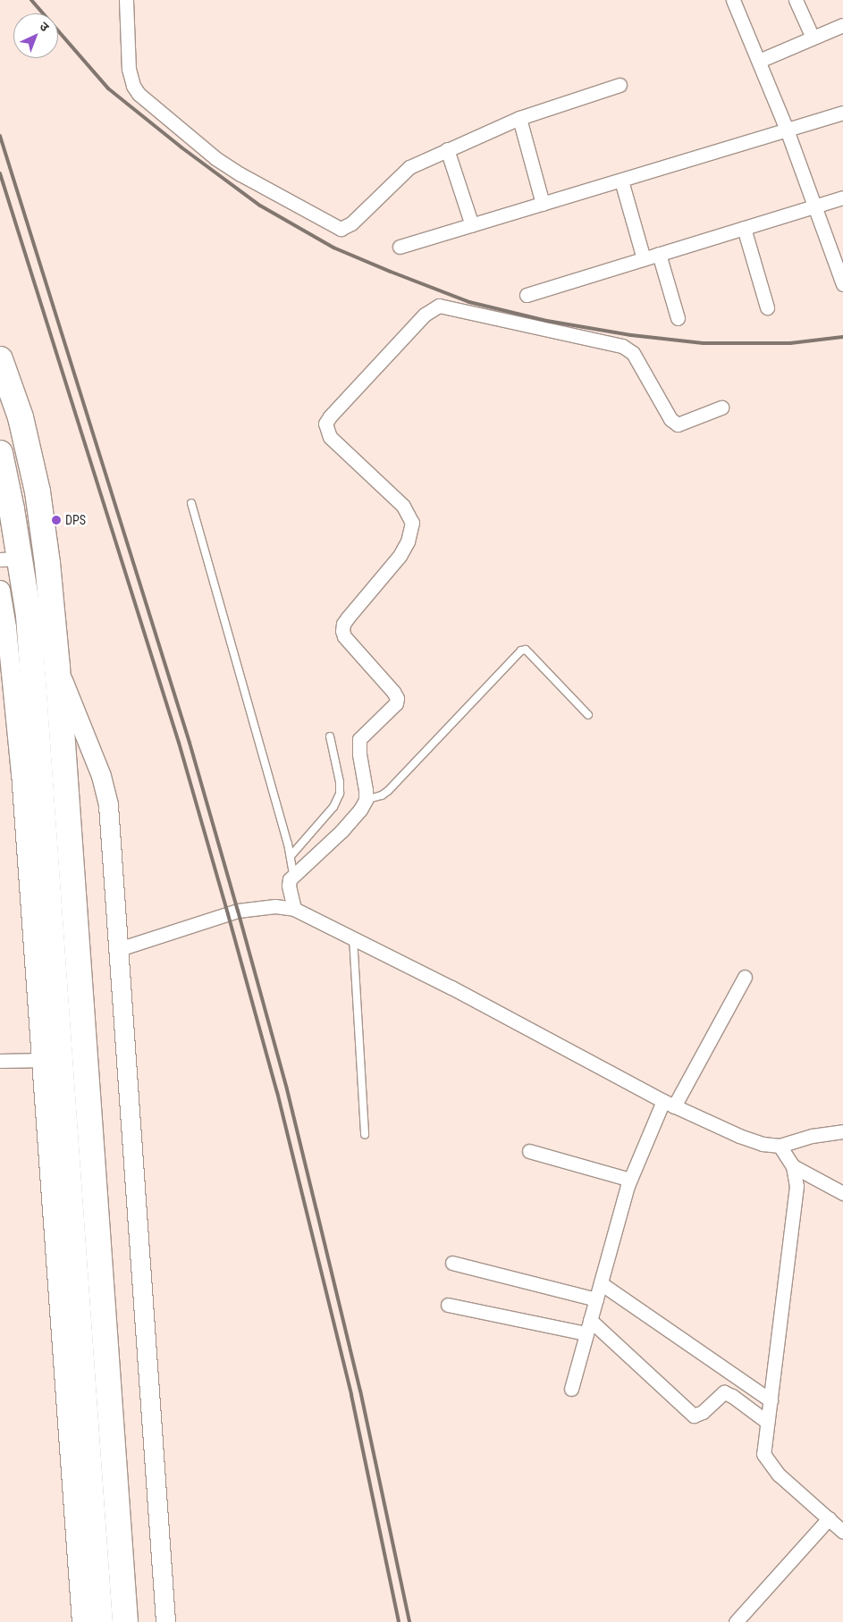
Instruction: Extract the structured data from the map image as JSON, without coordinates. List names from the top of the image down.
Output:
{
  "places": ["DPS"],
  "north": "top right"
}
